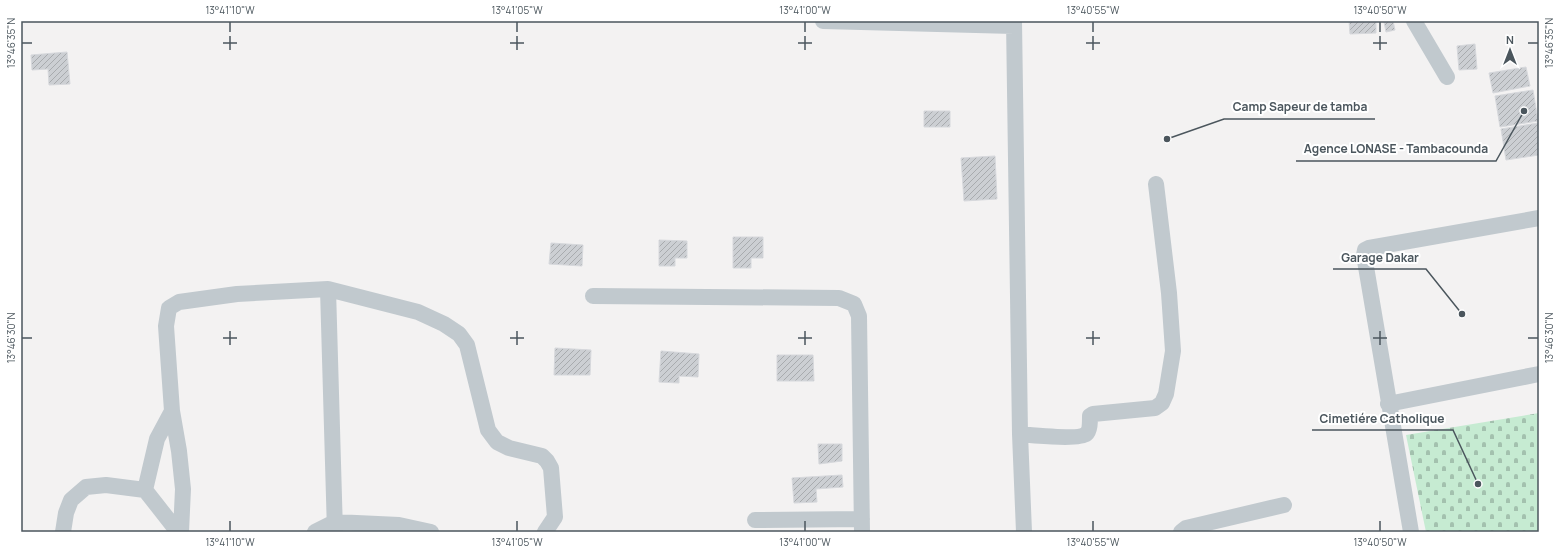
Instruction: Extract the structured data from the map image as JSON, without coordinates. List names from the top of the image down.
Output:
{
  "places": [
    "Agence LONASE - Tambacounda",
    "Camp Sapeur de tamba",
    "Garage Dakar",
    "Cimetiére Catholique"
  ],
  "north": "top",
  "coordinates": [
    "13°41'10\"W",
    "13°41'05\"W",
    "13°41'00\"W",
    "13°40'55\"W",
    "13°40'50\"W",
    "13°46'35\"N",
    "13°46'30\"N"
  ]
}
